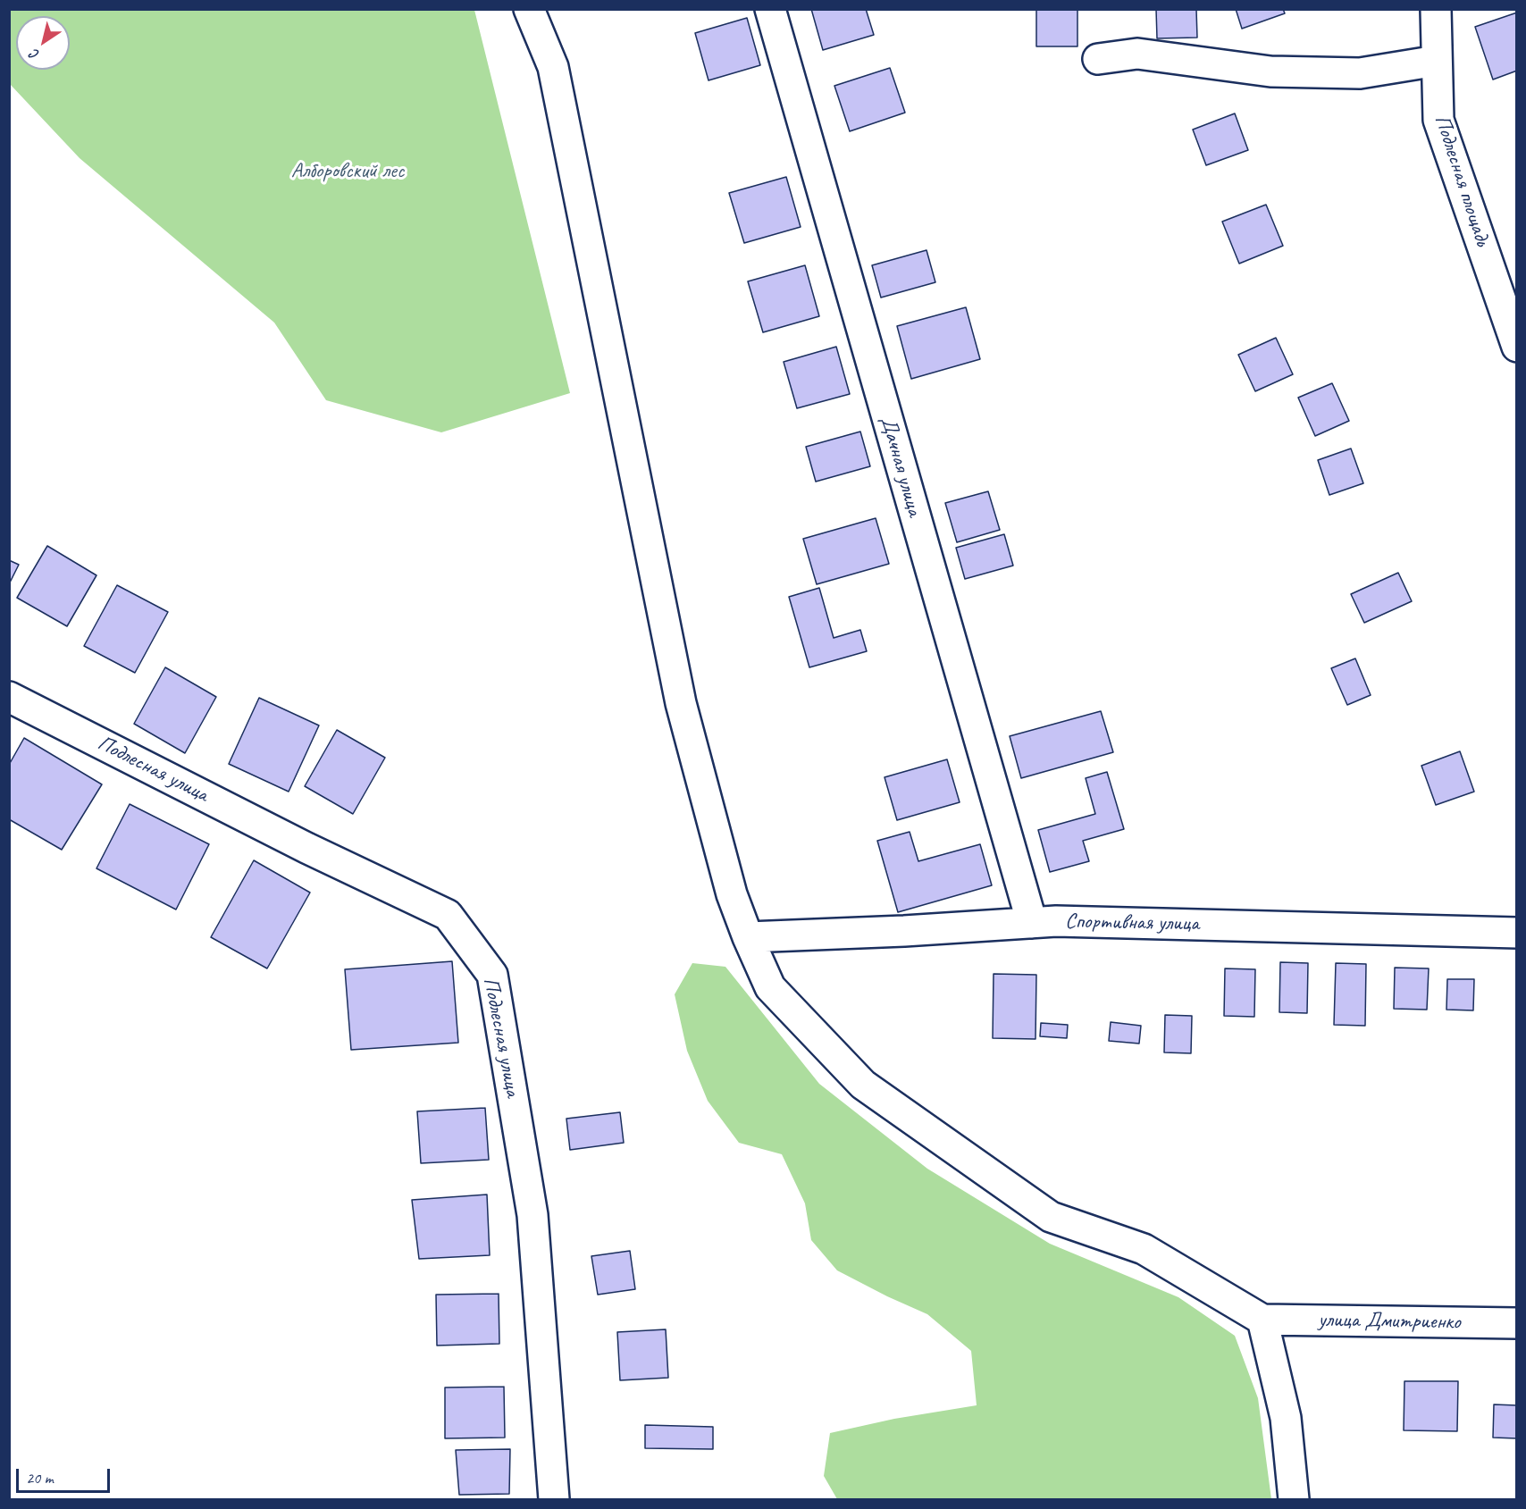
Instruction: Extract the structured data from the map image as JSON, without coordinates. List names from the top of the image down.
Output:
{
  "streets": {
    "street": [
      "Подлесная площадь",
      "Дачная улица",
      "Подлесная улица",
      "Спортивная улица",
      "улица Дмитриенко"
    ]
  },
  "crossings": [
    ["Дачная улица", "Спортивная улица"]
  ],
  "parks": ["Алборовский лес"],
  "scale_bar": "20 m",
  "north": "bottom left"
}
